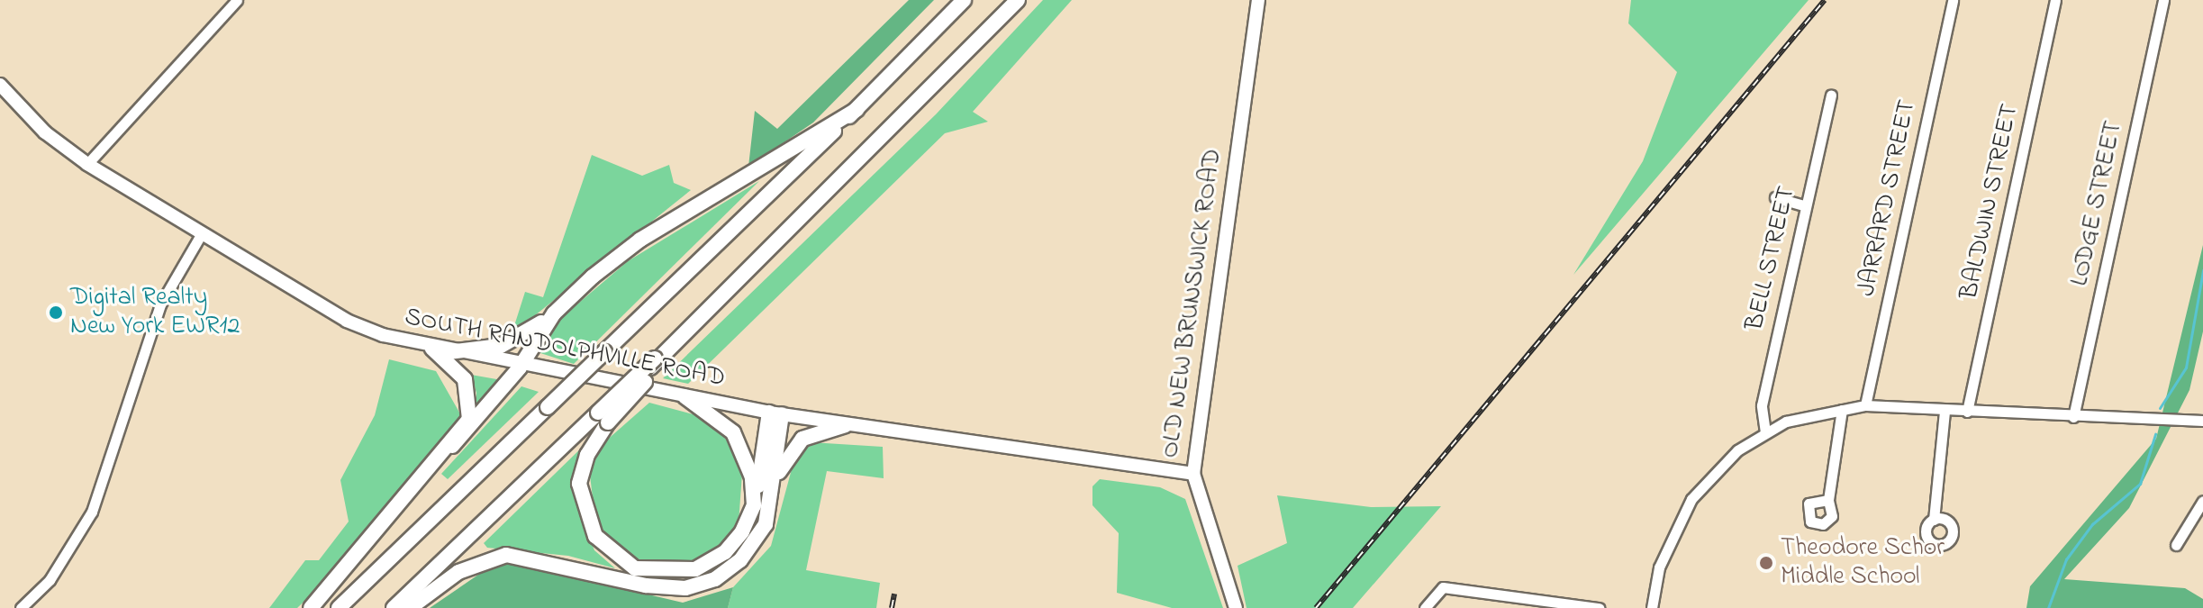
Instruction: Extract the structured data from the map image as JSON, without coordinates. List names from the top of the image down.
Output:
{
  "streets": {
    "main road": ["OLD NEW BRUNSWICK ROAD", "SOUTH RANDOLPHVILLE ROAD"],
    "street": [
      "JARRARD STREET",
      "BALDWIN STREET",
      "LODGE STREET",
      "BELL STREET"
    ]
  },
  "crossings": [
    ["OLD NEW BRUNSWICK ROAD", "SOUTH RANDOLPHVILLE ROAD"]
  ],
  "places": ["Digital Realty New York EWR12", "Theodore Schor Middle School"]
}
